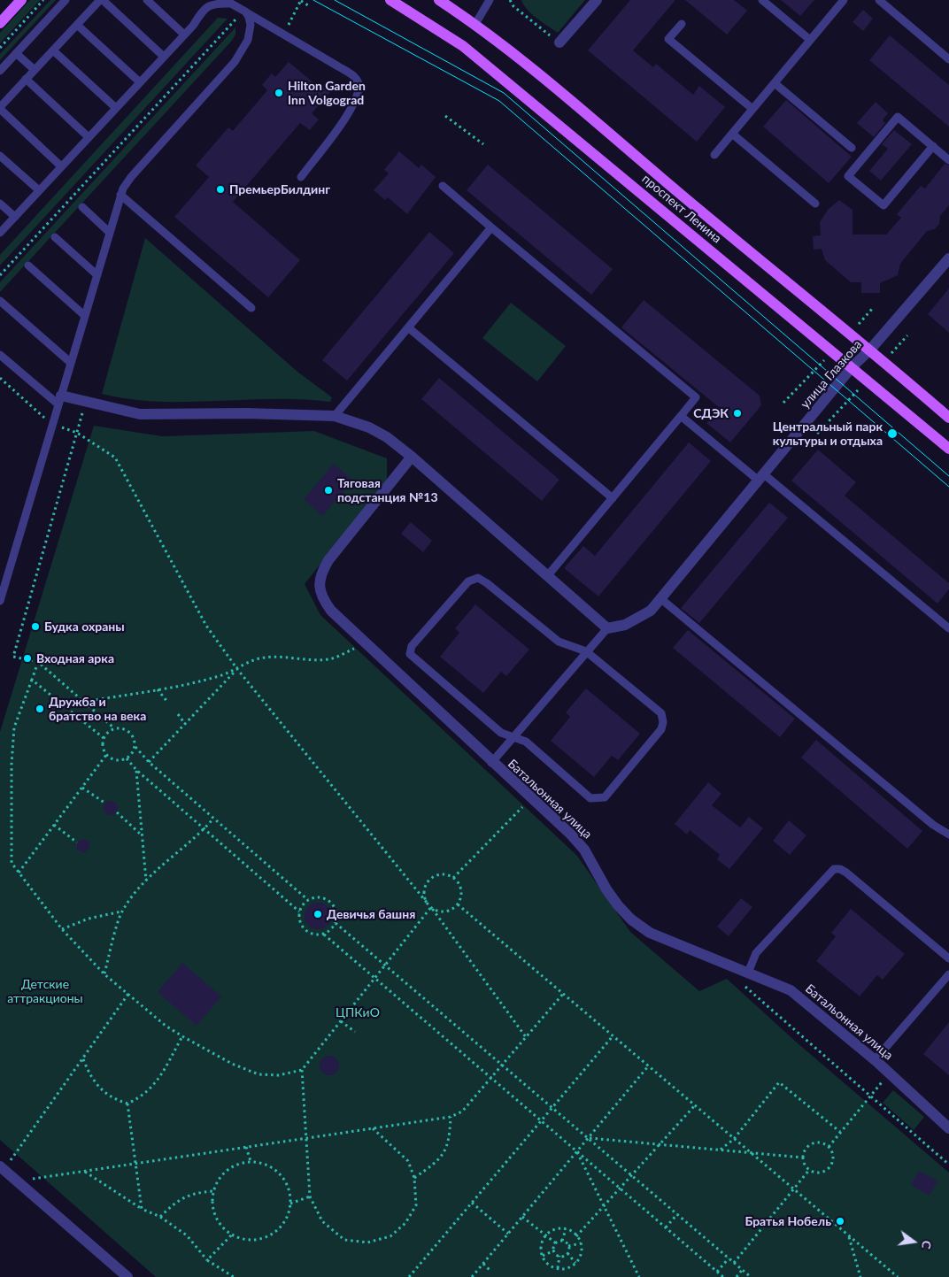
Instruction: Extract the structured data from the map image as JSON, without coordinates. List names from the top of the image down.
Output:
{
  "streets": {
    "main road": ["проспект Ленина"],
    "street": ["улица Глазкова", "Батальонная улица"]
  },
  "crossings": [
    ["проспект Ленина", "улица Глазкова"]
  ],
  "parks": ["Детские аттракционы", "ЦПКиО"],
  "places": [
    "Hilton Garden Inn Volgograd",
    "ПремьерБилдинг",
    "СДЭК",
    "Центральный парк культуры и отдыха",
    "Тяговая подстанция №13",
    "Будка охраны",
    "Входная арка",
    "Дружба и братство на века",
    "Девичья башня",
    "Братья Нобель"
  ],
  "north": "right"
}
